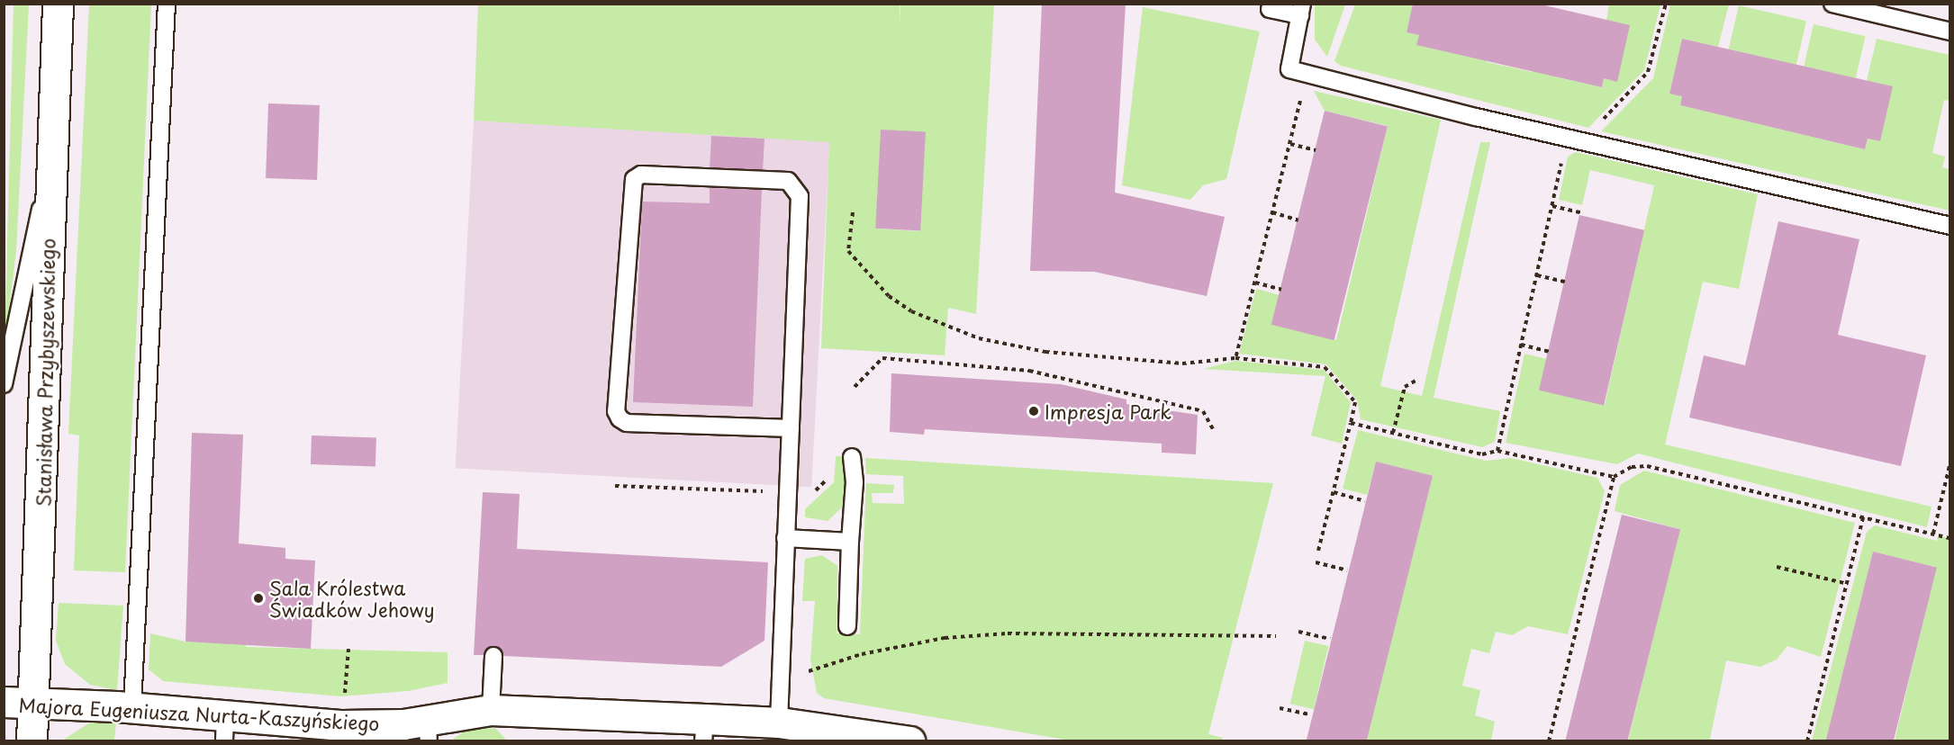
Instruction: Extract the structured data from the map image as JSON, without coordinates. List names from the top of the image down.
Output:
{
  "streets": {
    "street": ["Stanisława Przybyszewskiego", "Majora Eugeniusza Nurta-Kaszyńskiego"]
  },
  "crossings": [
    ["Stanisława Przybyszewskiego", "Majora Eugeniusza Nurta-Kaszyńskiego"]
  ],
  "places": ["Impresja Park", "Sala Królestwa Świadków Jehowy"]
}
